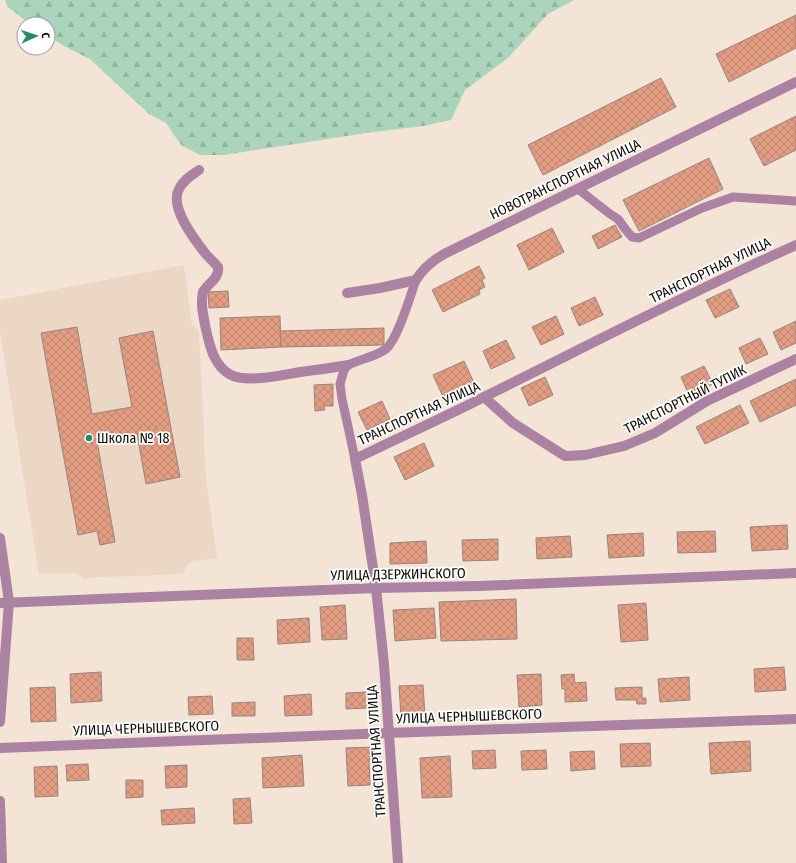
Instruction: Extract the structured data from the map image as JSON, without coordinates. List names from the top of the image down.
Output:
{
  "streets": {
    "street": [
      "НОВОТРАНСПОРТНАЯ УЛИЦА",
      "ТРАНСПОРТНАЯ УЛИЦА",
      "ТРАНСПОРТНЫЙ ТУПИК",
      "УЛИЦА ДЗЕРЖИНСКОГО",
      "УЛИЦА ЧЕРНЫШЕВСКОГО"
    ]
  },
  "crossings": [
    ["ТРАНСПОРТНАЯ УЛИЦА", "ТРАНСПОРТНЫЙ ТУПИК"],
    ["ТРАНСПОРТНАЯ УЛИЦА", "УЛИЦА ДЗЕРЖИНСКОГО"],
    ["ТРАНСПОРТНАЯ УЛИЦА", "УЛИЦА ЧЕРНЫШЕВСКОГО"]
  ],
  "places": ["Школа № 18"],
  "north": "right"
}
